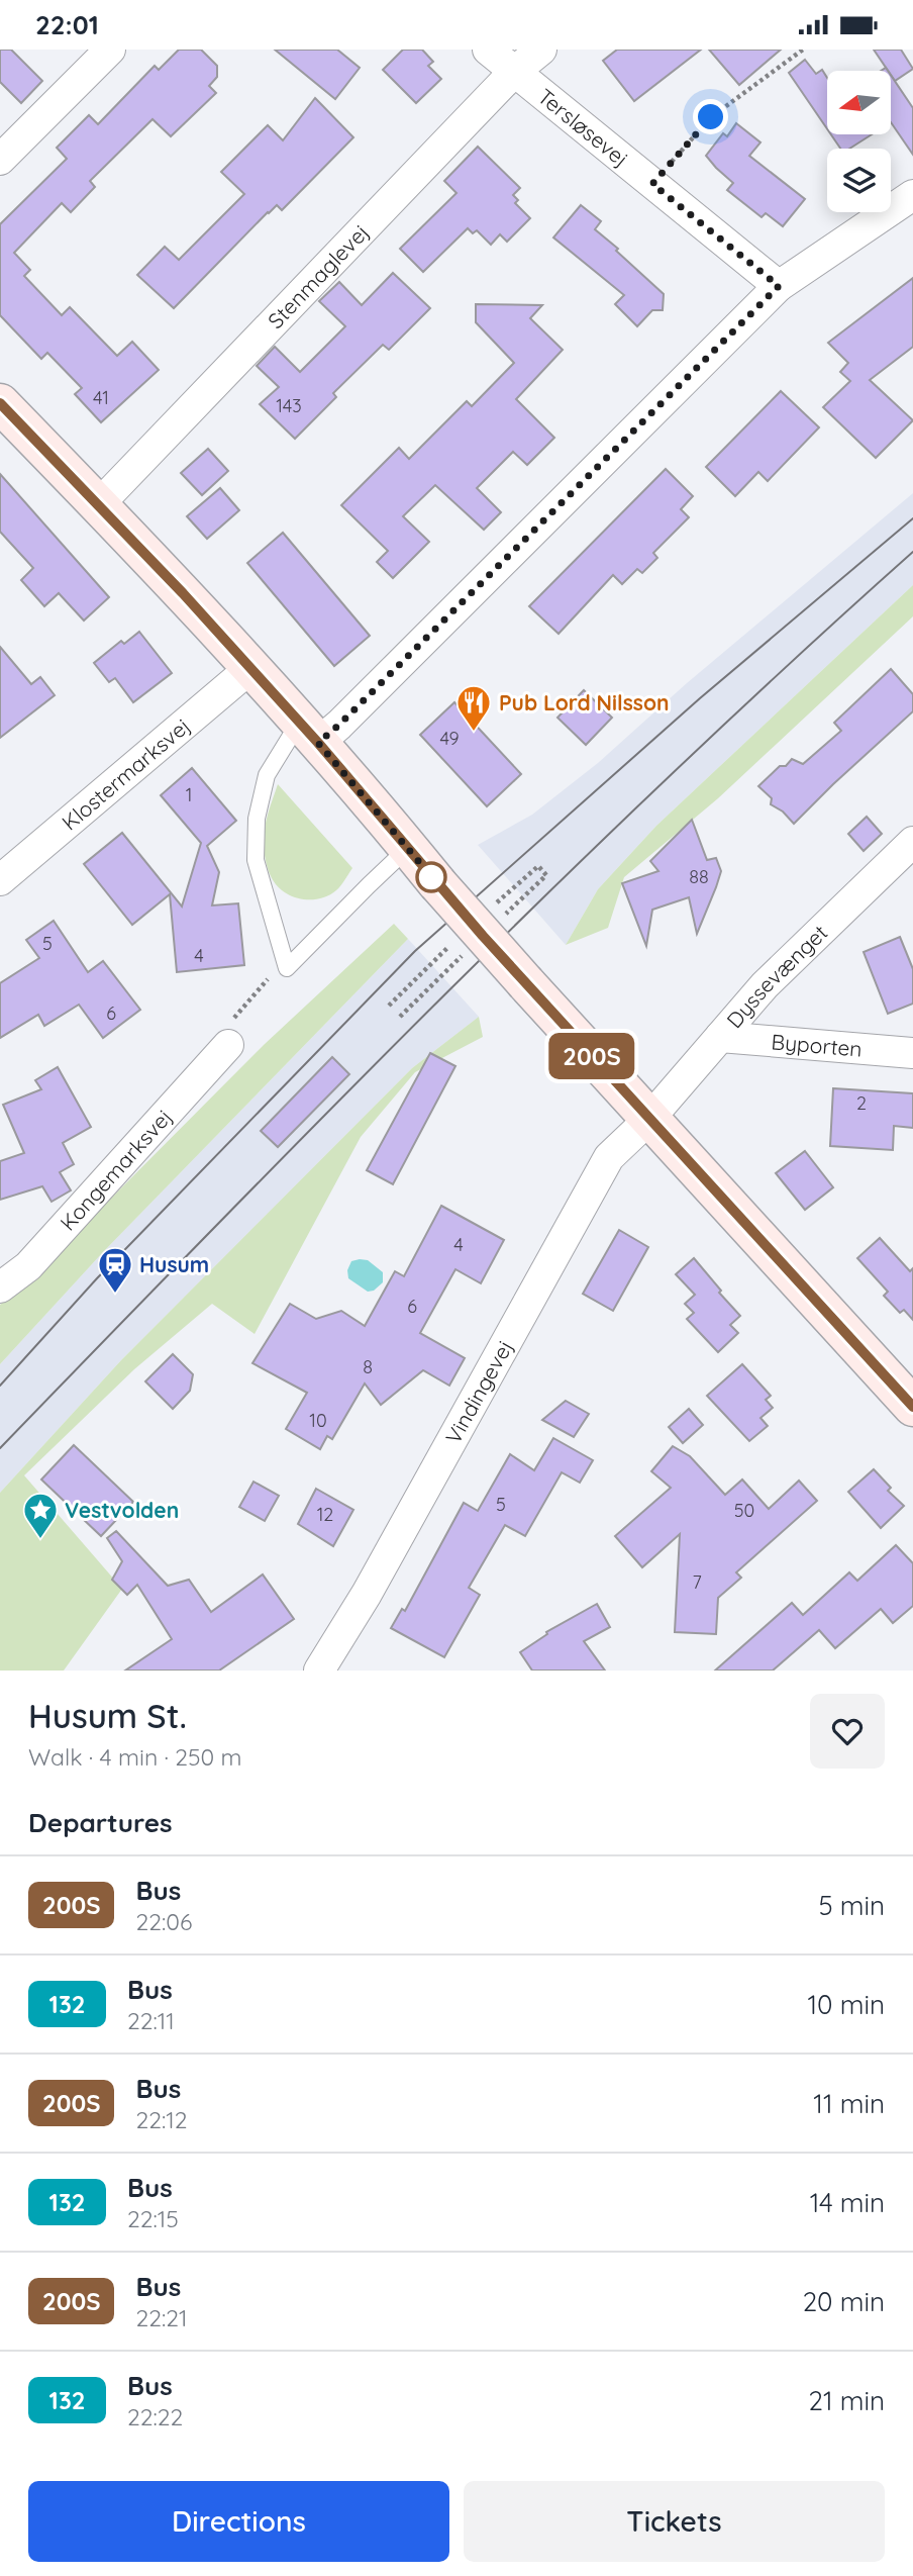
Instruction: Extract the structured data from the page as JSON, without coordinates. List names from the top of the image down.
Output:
{
  "streets": {
    "street": [
      "Tersløsevej",
      "Stenmaglevej",
      "Klostermarksvej",
      "Dyssevænget",
      "Byporten",
      "Kongemarksvej",
      "Vindingevej"
    ]
  },
  "crossings": [
    ["Tersløsevej", "Stenmaglevej"],
    ["Dyssevænget", "Byporten"],
    ["Dyssevænget", "Vindingevej"]
  ],
  "places": {
    "restaurant": ["Pub Lord Nilsson"],
    "station": ["Husum"],
    "place": ["Vestvolden"]
  },
  "lines": ["bus line 200S"],
  "house_numbers": [
    "41",
    "143",
    "49",
    "1",
    "88",
    "5",
    "4",
    "6",
    "2",
    "4",
    "6",
    "8",
    "10",
    "5",
    "50",
    "12",
    "7"
  ],
  "north": "left",
  "page": {
    "status": "22:01",
    "on_map": "200S",
    "heading": [
      ["Husum St.", "Walk · 4 min · 250 m"],
      "Departures"
    ],
    "list": [
      {
        "mark": "200S",
        "name": "Bus",
        "note": "22:06",
        "value": "5 min"
      },
      {
        "mark": "132",
        "name": "Bus",
        "note": "22:11",
        "value": "10 min"
      },
      {
        "mark": "200S",
        "name": "Bus",
        "note": "22:12",
        "value": "11 min"
      },
      {
        "mark": "132",
        "name": "Bus",
        "note": "22:15",
        "value": "14 min"
      },
      {
        "mark": "200S",
        "name": "Bus",
        "note": "22:21",
        "value": "20 min"
      },
      {
        "mark": "132",
        "name": "Bus",
        "note": "22:22",
        "value": "21 min"
      }
    ],
    "buttons": ["Directions", "Tickets"]
  }
}
